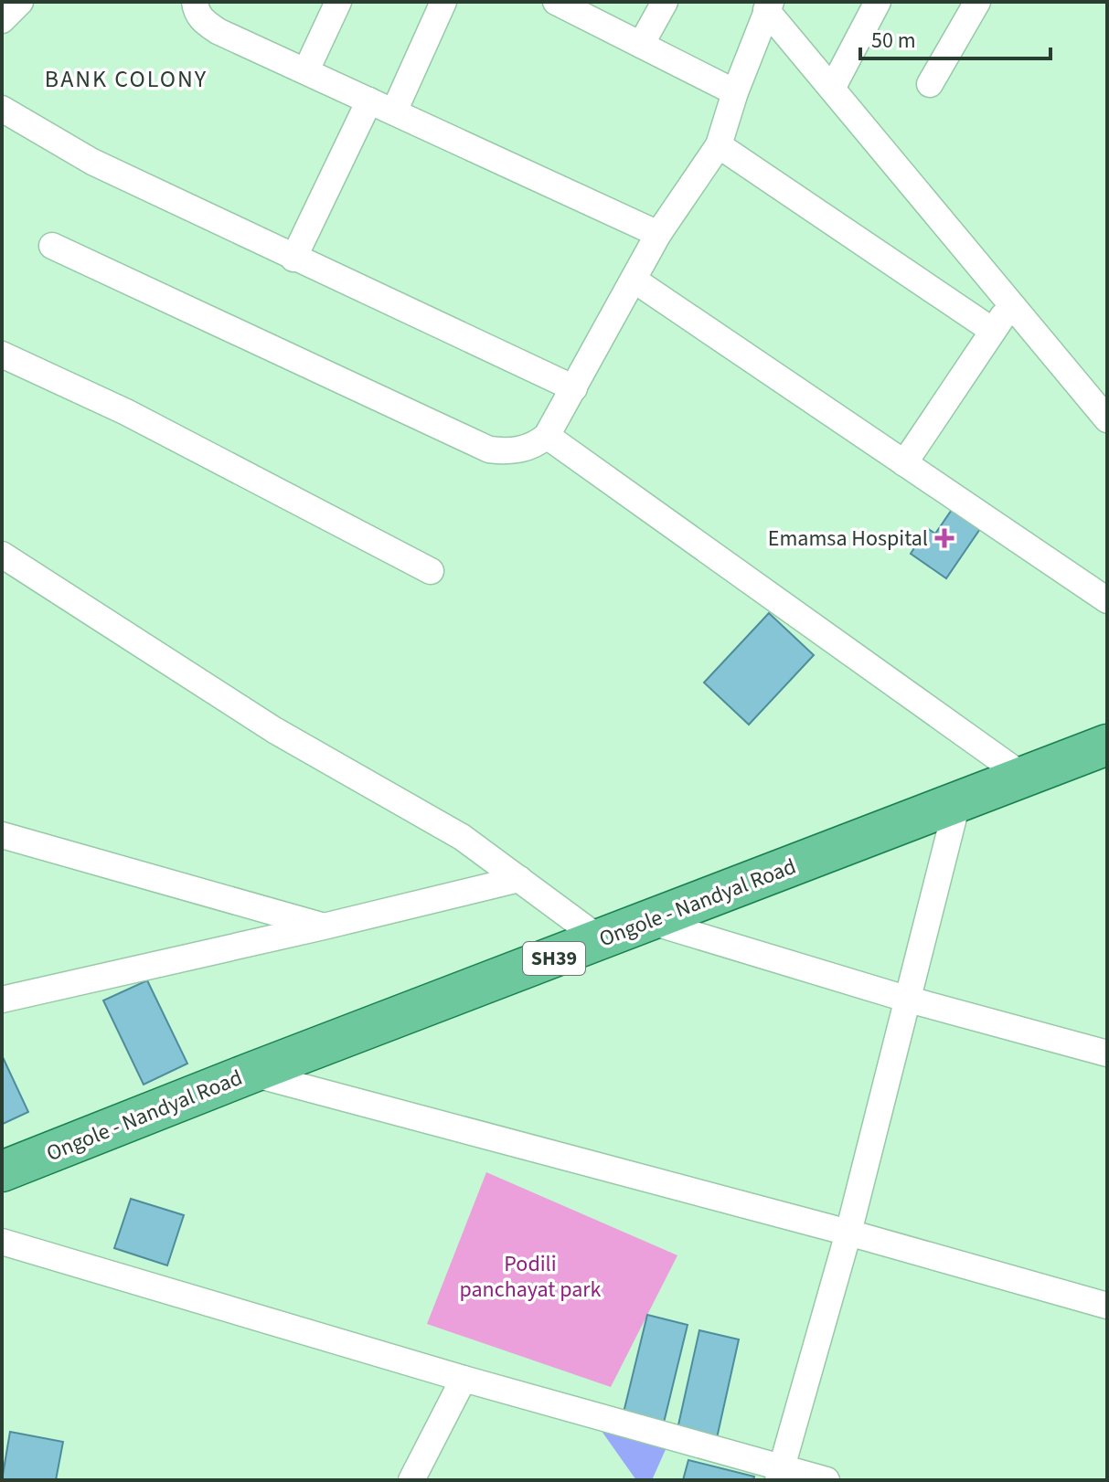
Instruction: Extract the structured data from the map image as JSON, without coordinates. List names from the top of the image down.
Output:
{
  "streets": {
    "main road": ["Ongole - Nandyal Road", "SH39"]
  },
  "districts": ["BANK COLONY"],
  "parks": ["Podili panchayat park"],
  "places": {
    "health": ["Emamsa Hospital"]
  },
  "scale_bar": "50 m"
}
